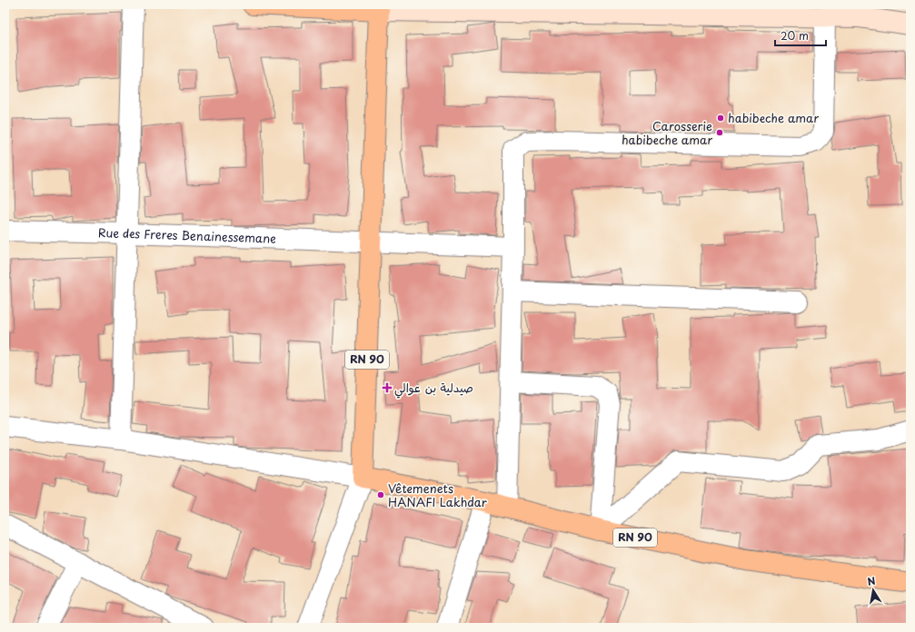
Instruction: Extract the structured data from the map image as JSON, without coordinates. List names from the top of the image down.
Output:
{
  "streets": {
    "main road": ["RN 90"],
    "street": ["Rue des Freres Benainessemane"]
  },
  "crossings": [
    ["Rue des Freres Benainessemane", "RN 90"]
  ],
  "places": {
    "other": ["habibeche amar", "Carosserie habibeche amar", "Vêtemenets HANAFI Lakhdar"],
    "health": ["صيدلية بن عوالي"]
  },
  "scale_bar": "20 m",
  "north": "top"
}
